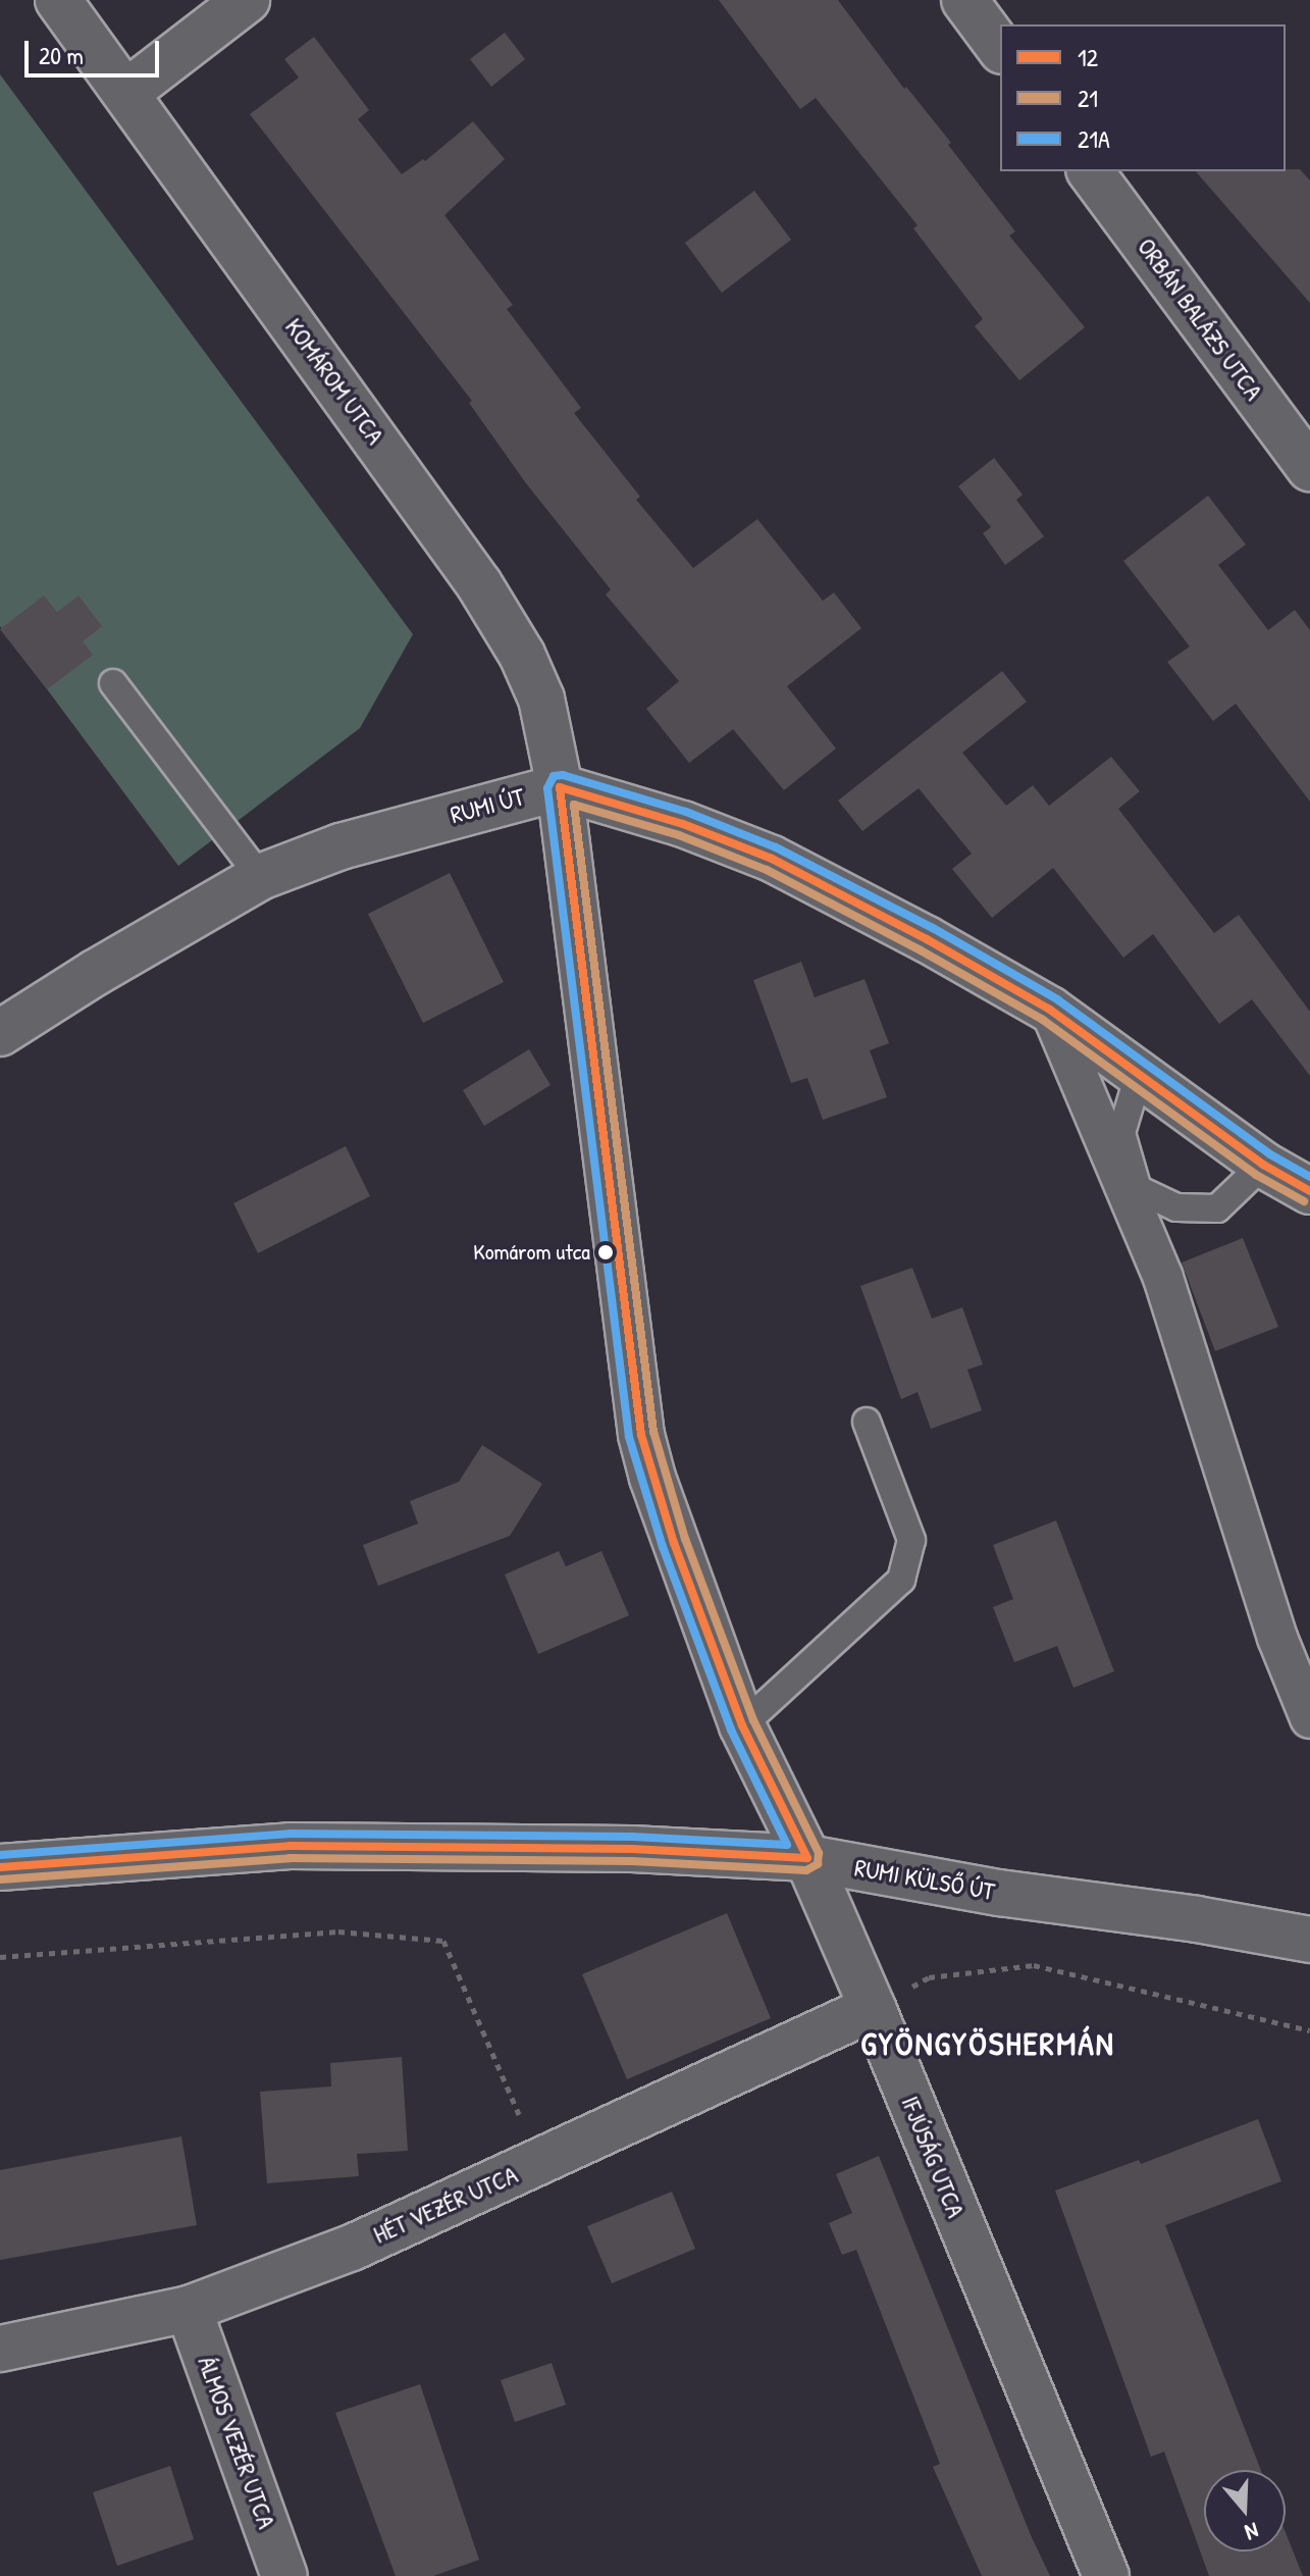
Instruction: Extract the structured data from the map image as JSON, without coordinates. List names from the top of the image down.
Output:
{
  "streets": {
    "street": [
      "ORBÁN BALÁZS UTCA",
      "KOMÁROM UTCA",
      "RUMI ÚT",
      "RUMI KÜLSŐ ÚT",
      "IFJÚSÁG UTCA",
      "HÉT VEZÉR UTCA",
      "ÁLMOS VEZÉR UTCA"
    ]
  },
  "crossings": [
    ["KOMÁROM UTCA", "RUMI ÚT"],
    ["KOMÁROM UTCA", "IFJÚSÁG UTCA"],
    ["RUMI ÚT", "IFJÚSÁG UTCA"],
    ["RUMI KÜLSŐ ÚT", "IFJÚSÁG UTCA"],
    ["IFJÚSÁG UTCA", "HÉT VEZÉR UTCA"],
    ["HÉT VEZÉR UTCA", "ÁLMOS VEZÉR UTCA"]
  ],
  "districts": ["GYÖNGYÖSHERMÁN"],
  "places": ["Komárom utca"],
  "lines": ["transit line 21A", "transit line 12", "transit line 21"],
  "legend": ["12", "21", "21A"],
  "scale_bar": "20 m",
  "north": "bottom"
}
